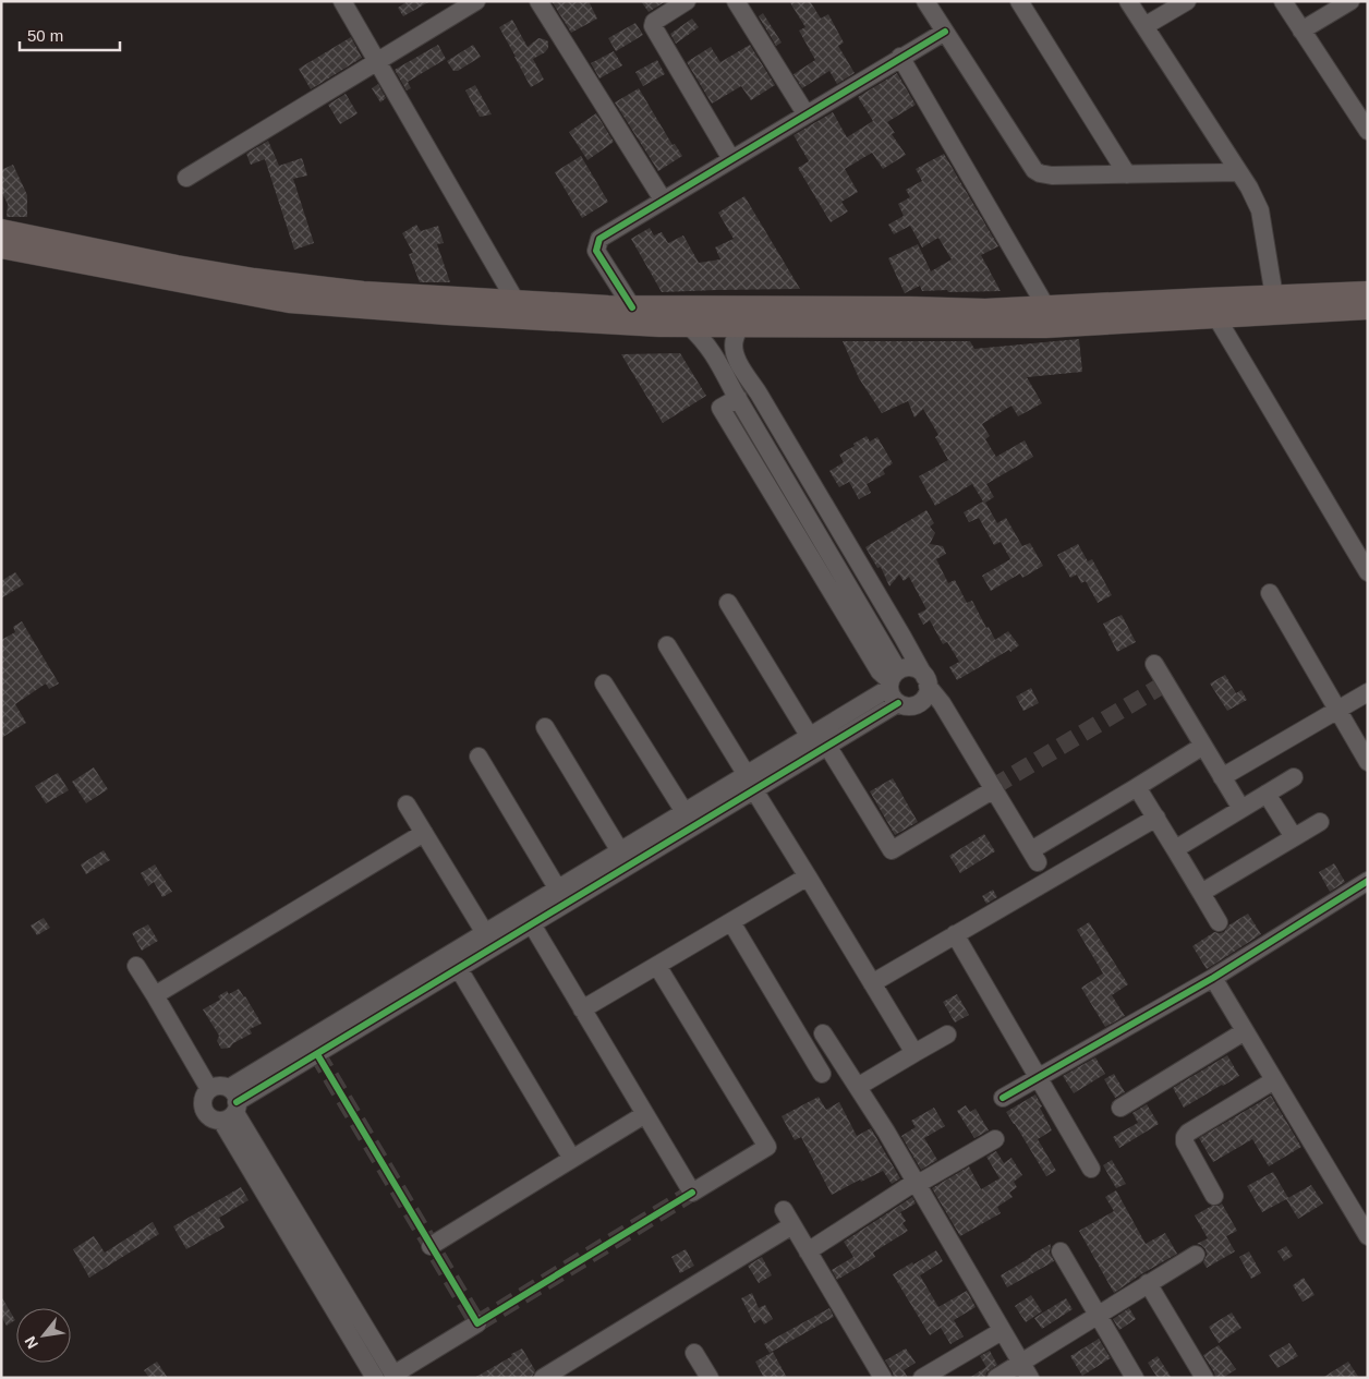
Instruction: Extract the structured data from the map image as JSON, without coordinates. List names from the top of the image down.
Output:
{
  "scale_bar": "50 m",
  "north": "bottom left"
}
